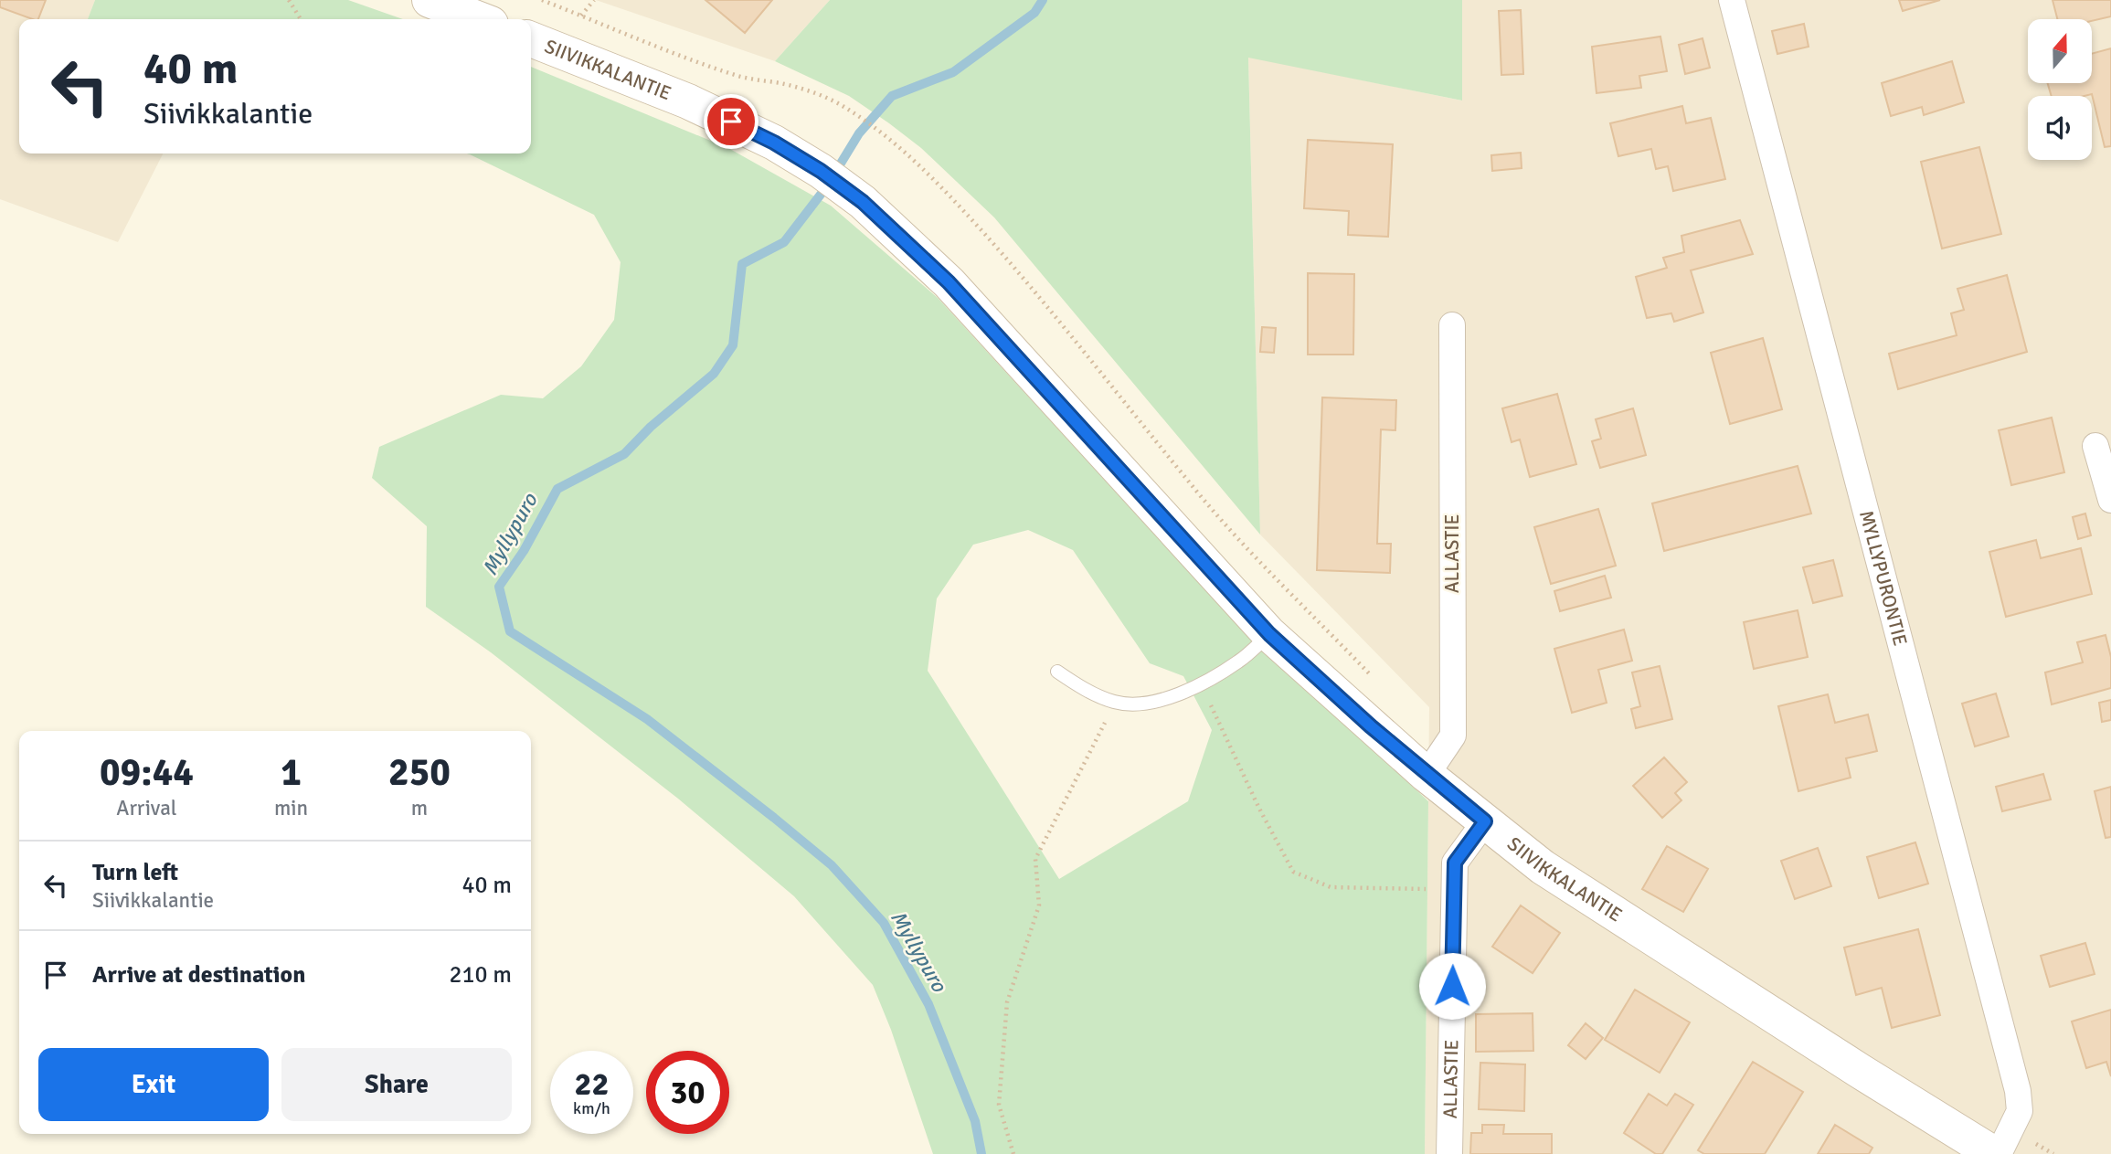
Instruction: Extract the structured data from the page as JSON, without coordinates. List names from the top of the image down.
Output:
{
  "streets": {
    "main road": ["SIIVIKKALANTIE"],
    "street": ["ALLASTIE", "MYLLYPURONTIE"]
  },
  "crossings": [
    ["SIIVIKKALANTIE", "ALLASTIE"],
    ["SIIVIKKALANTIE", "MYLLYPURONTIE"]
  ],
  "water": ["Myllypuro"],
  "north": "top",
  "page": {
    "turn": ["40 m", "Siivikkalantie"],
    "eta": [
      "09:44",
      "Arrival",
      "1",
      "min",
      "250",
      "m"
    ],
    "list": [
      {
        "name": "Turn left",
        "note": "Siivikkalantie",
        "value": "40 m"
      },
      {
        "name": "Arrive at destination",
        "value": "210 m"
      }
    ],
    "buttons": ["Exit", "Share"],
    "speed": "22 km/h",
    "limit": "30"
  }
}
